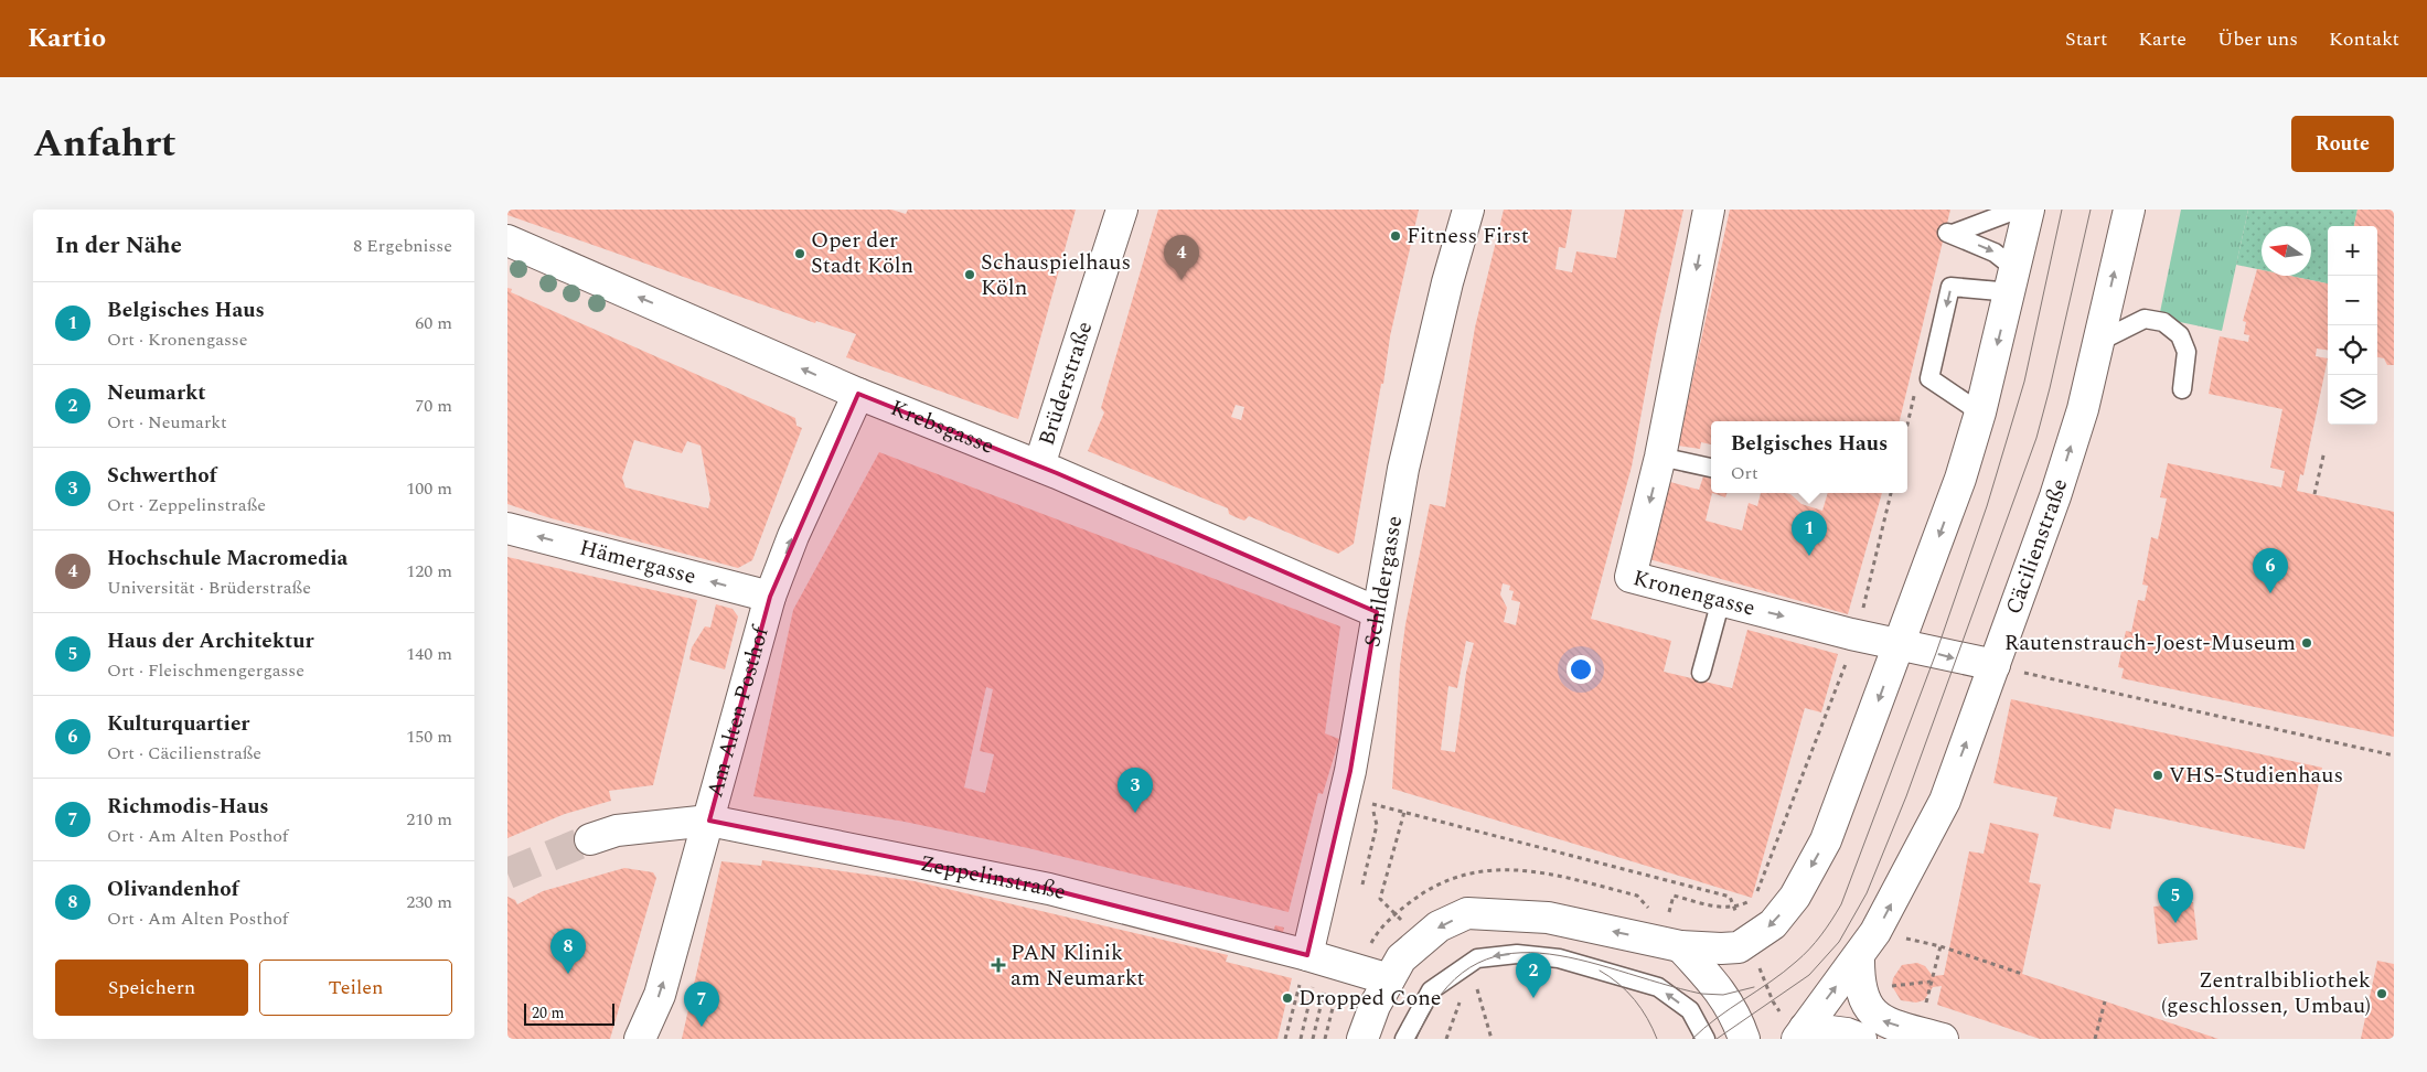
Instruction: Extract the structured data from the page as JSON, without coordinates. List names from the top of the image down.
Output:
{
  "streets": {
    "street": [
      "Brüderstraße",
      "Krebsgasse",
      "Cäcilienstraße",
      "Hämergasse",
      "Schildergasse",
      "Kronengasse",
      "Am Alten Posthof",
      "Zeppelinstraße"
    ]
  },
  "crossings": [
    ["Brüderstraße", "Krebsgasse"],
    ["Krebsgasse", "Schildergasse"],
    ["Krebsgasse", "Am Alten Posthof"],
    ["Cäcilienstraße", "Kronengasse"],
    ["Hämergasse", "Am Alten Posthof"],
    ["Schildergasse", "Zeppelinstraße"],
    ["Am Alten Posthof", "Zeppelinstraße"]
  ],
  "one_way": ["Krebsgasse", "Hämergasse", "Am Alten Posthof"],
  "places": {
    "other": [
      "Fitness First",
      "Oper der Stadt Köln",
      "Schauspielhaus Köln",
      "Rautenstrauch-Joest-Museum",
      "VHS-Studienhaus",
      "Zentralbibliothek (geschlossen, Umbau)",
      "Dropped Cone"
    ],
    "health": ["PAN Klinik am Neumarkt"]
  },
  "scale_bar": "20 m",
  "north": "left",
  "page": {
    "header": "Kartio",
    "nav": [
      "Start",
      "Karte",
      "Über uns",
      "Kontakt"
    ],
    "title": "Anfahrt",
    "buttons": [
      "Route",
      ["Speichern", "Teilen"]
    ],
    "heading": ["In der Nähe", "8 Ergebnisse"],
    "map_buttons": ["+", "−"],
    "pins": [
      "4",
      "1",
      "6",
      "3",
      "5",
      "8",
      "2",
      "7"
    ],
    "list": [
      {
        "mark": "1",
        "name": "Belgisches Haus",
        "note": "Ort · Kronengasse",
        "value": "60 m"
      },
      {
        "mark": "2",
        "name": "Neumarkt",
        "note": "Ort · Neumarkt",
        "value": "70 m"
      },
      {
        "mark": "3",
        "name": "Schwerthof",
        "note": "Ort · Zeppelinstraße",
        "value": "100 m"
      },
      {
        "mark": "4",
        "name": "Hochschule Macromedia",
        "note": "Universität · Brüderstraße",
        "value": "120 m"
      },
      {
        "mark": "5",
        "name": "Haus der Architektur",
        "note": "Ort · Fleischmengergasse",
        "value": "140 m"
      },
      {
        "mark": "6",
        "name": "Kulturquartier",
        "note": "Ort · Cäcilienstraße",
        "value": "150 m"
      },
      {
        "mark": "7",
        "name": "Richmodis-Haus",
        "note": "Ort · Am Alten Posthof",
        "value": "210 m"
      },
      {
        "mark": "8",
        "name": "Olivandenhof",
        "note": "Ort · Am Alten Posthof",
        "value": "230 m"
      }
    ],
    "popup": ["Belgisches Haus", "Ort"],
    "scale": "20 m"
  }
}
